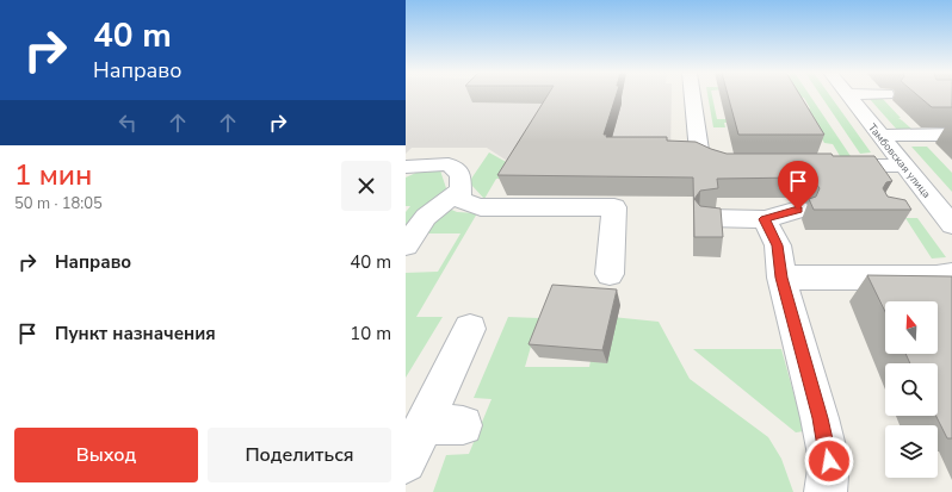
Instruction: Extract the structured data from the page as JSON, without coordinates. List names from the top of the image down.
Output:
{
  "streets": {
    "street": ["Тамбовская улица"]
  },
  "north": "top",
  "page": {
    "turn": ["40 m", "Направо"],
    "heading": ["1 мин", "50 m · 18:05"],
    "list": [
      {
        "name": "Направо",
        "value": "40 m"
      },
      {
        "name": "Пункт назначения",
        "value": "10 m"
      }
    ],
    "buttons": ["Выход", "Поделиться"]
  }
}
